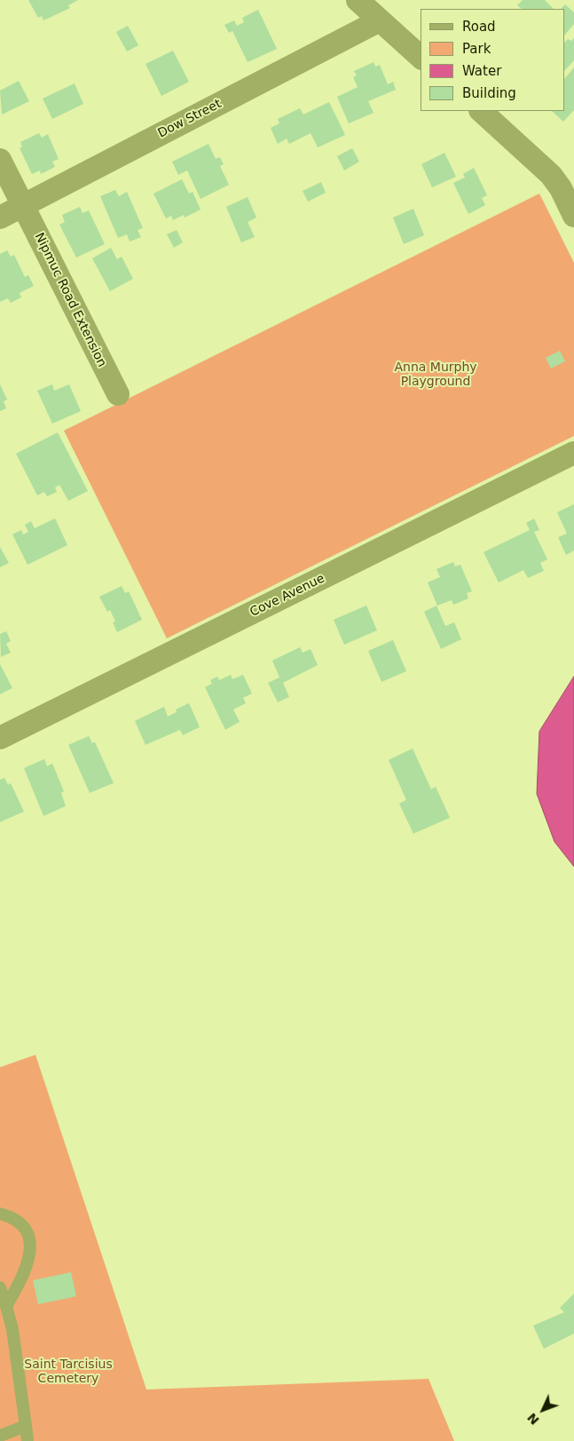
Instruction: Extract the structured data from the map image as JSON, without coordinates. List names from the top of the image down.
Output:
{
  "streets": {
    "street": ["Dow Street", "Nipmuc Road Extension", "Cove Avenue"]
  },
  "crossings": [
    ["Dow Street", "Nipmuc Road Extension"]
  ],
  "parks": ["Anna Murphy Playground", "Saint Tarcisius Cemetery"],
  "legend": [
    "Road",
    "Park",
    "Water",
    "Building"
  ],
  "north": "bottom left"
}
